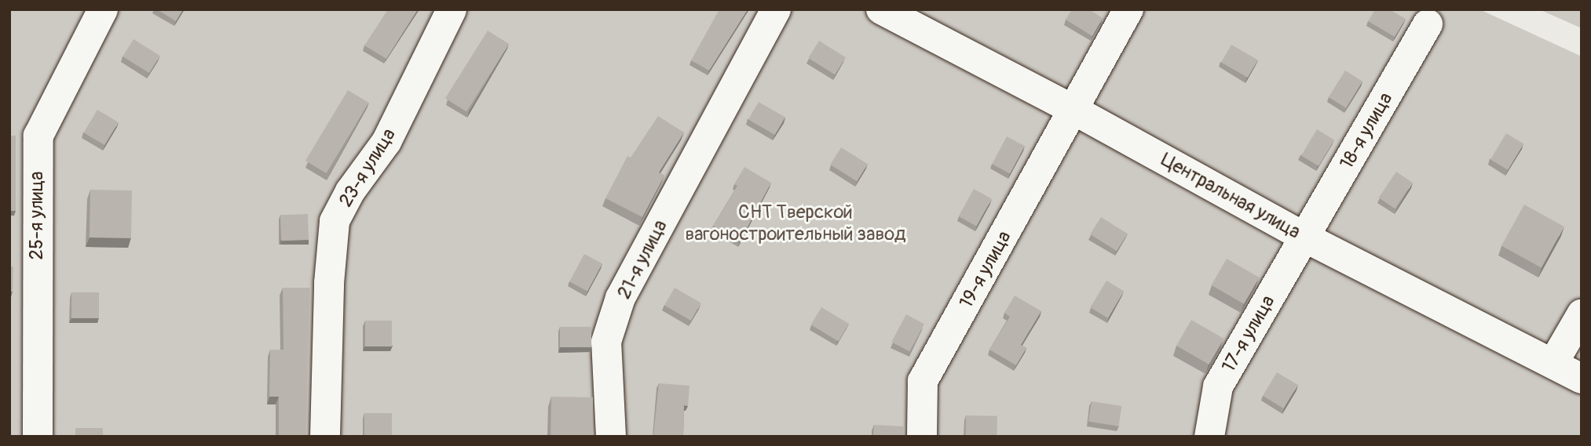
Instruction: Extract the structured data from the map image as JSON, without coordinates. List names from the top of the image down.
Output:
{
  "streets": {
    "street": [
      "18-я улица",
      "23-я улица",
      "Центральная улица",
      "25-я улица",
      "21-я улица",
      "19-я улица",
      "17-я улица"
    ]
  },
  "crossings": [
    ["18-я улица", "Центральная улица"],
    ["18-я улица", "17-я улица"],
    ["Центральная улица", "19-я улица"],
    ["Центральная улица", "17-я улица"]
  ],
  "parks": ["СНТ Тверской вагоностроительный завод"]
}
